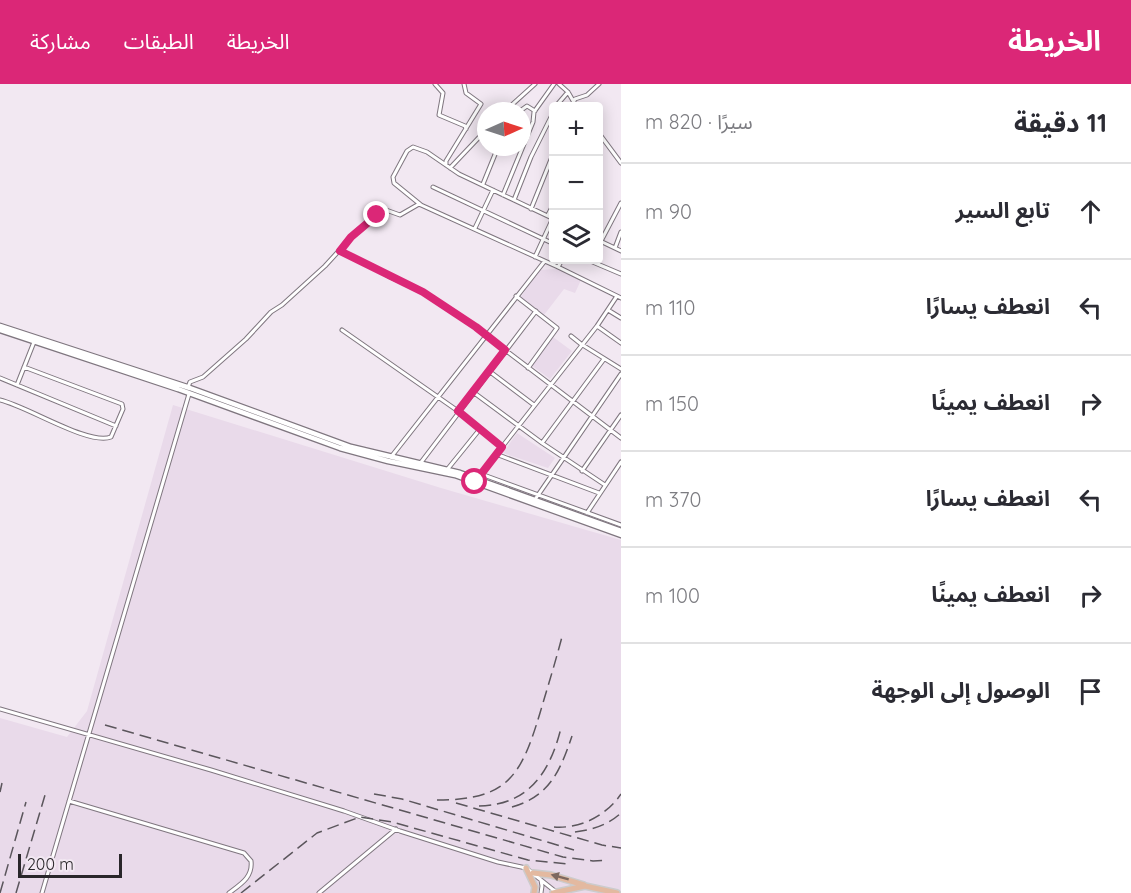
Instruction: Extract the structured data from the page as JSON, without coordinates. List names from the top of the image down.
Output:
{
  "scale_bar": "200 m",
  "north": "right",
  "page": {
    "header": "الخريطة",
    "nav": ["الخريطة", "الطبقات", "مشاركة"],
    "heading": ["11 دقيقة", "سيرًا · 820 m"],
    "map_buttons": ["+", "−"],
    "list": [
      ["تابع السير", "90 m"],
      ["انعطف يسارًا", "110 m"],
      ["انعطف يمينًا", "150 m"],
      ["انعطف يسارًا", "370 m"],
      ["انعطف يمينًا", "100 m"],
      "الوصول إلى الوجهة"
    ],
    "scale": "200 m"
  }
}
